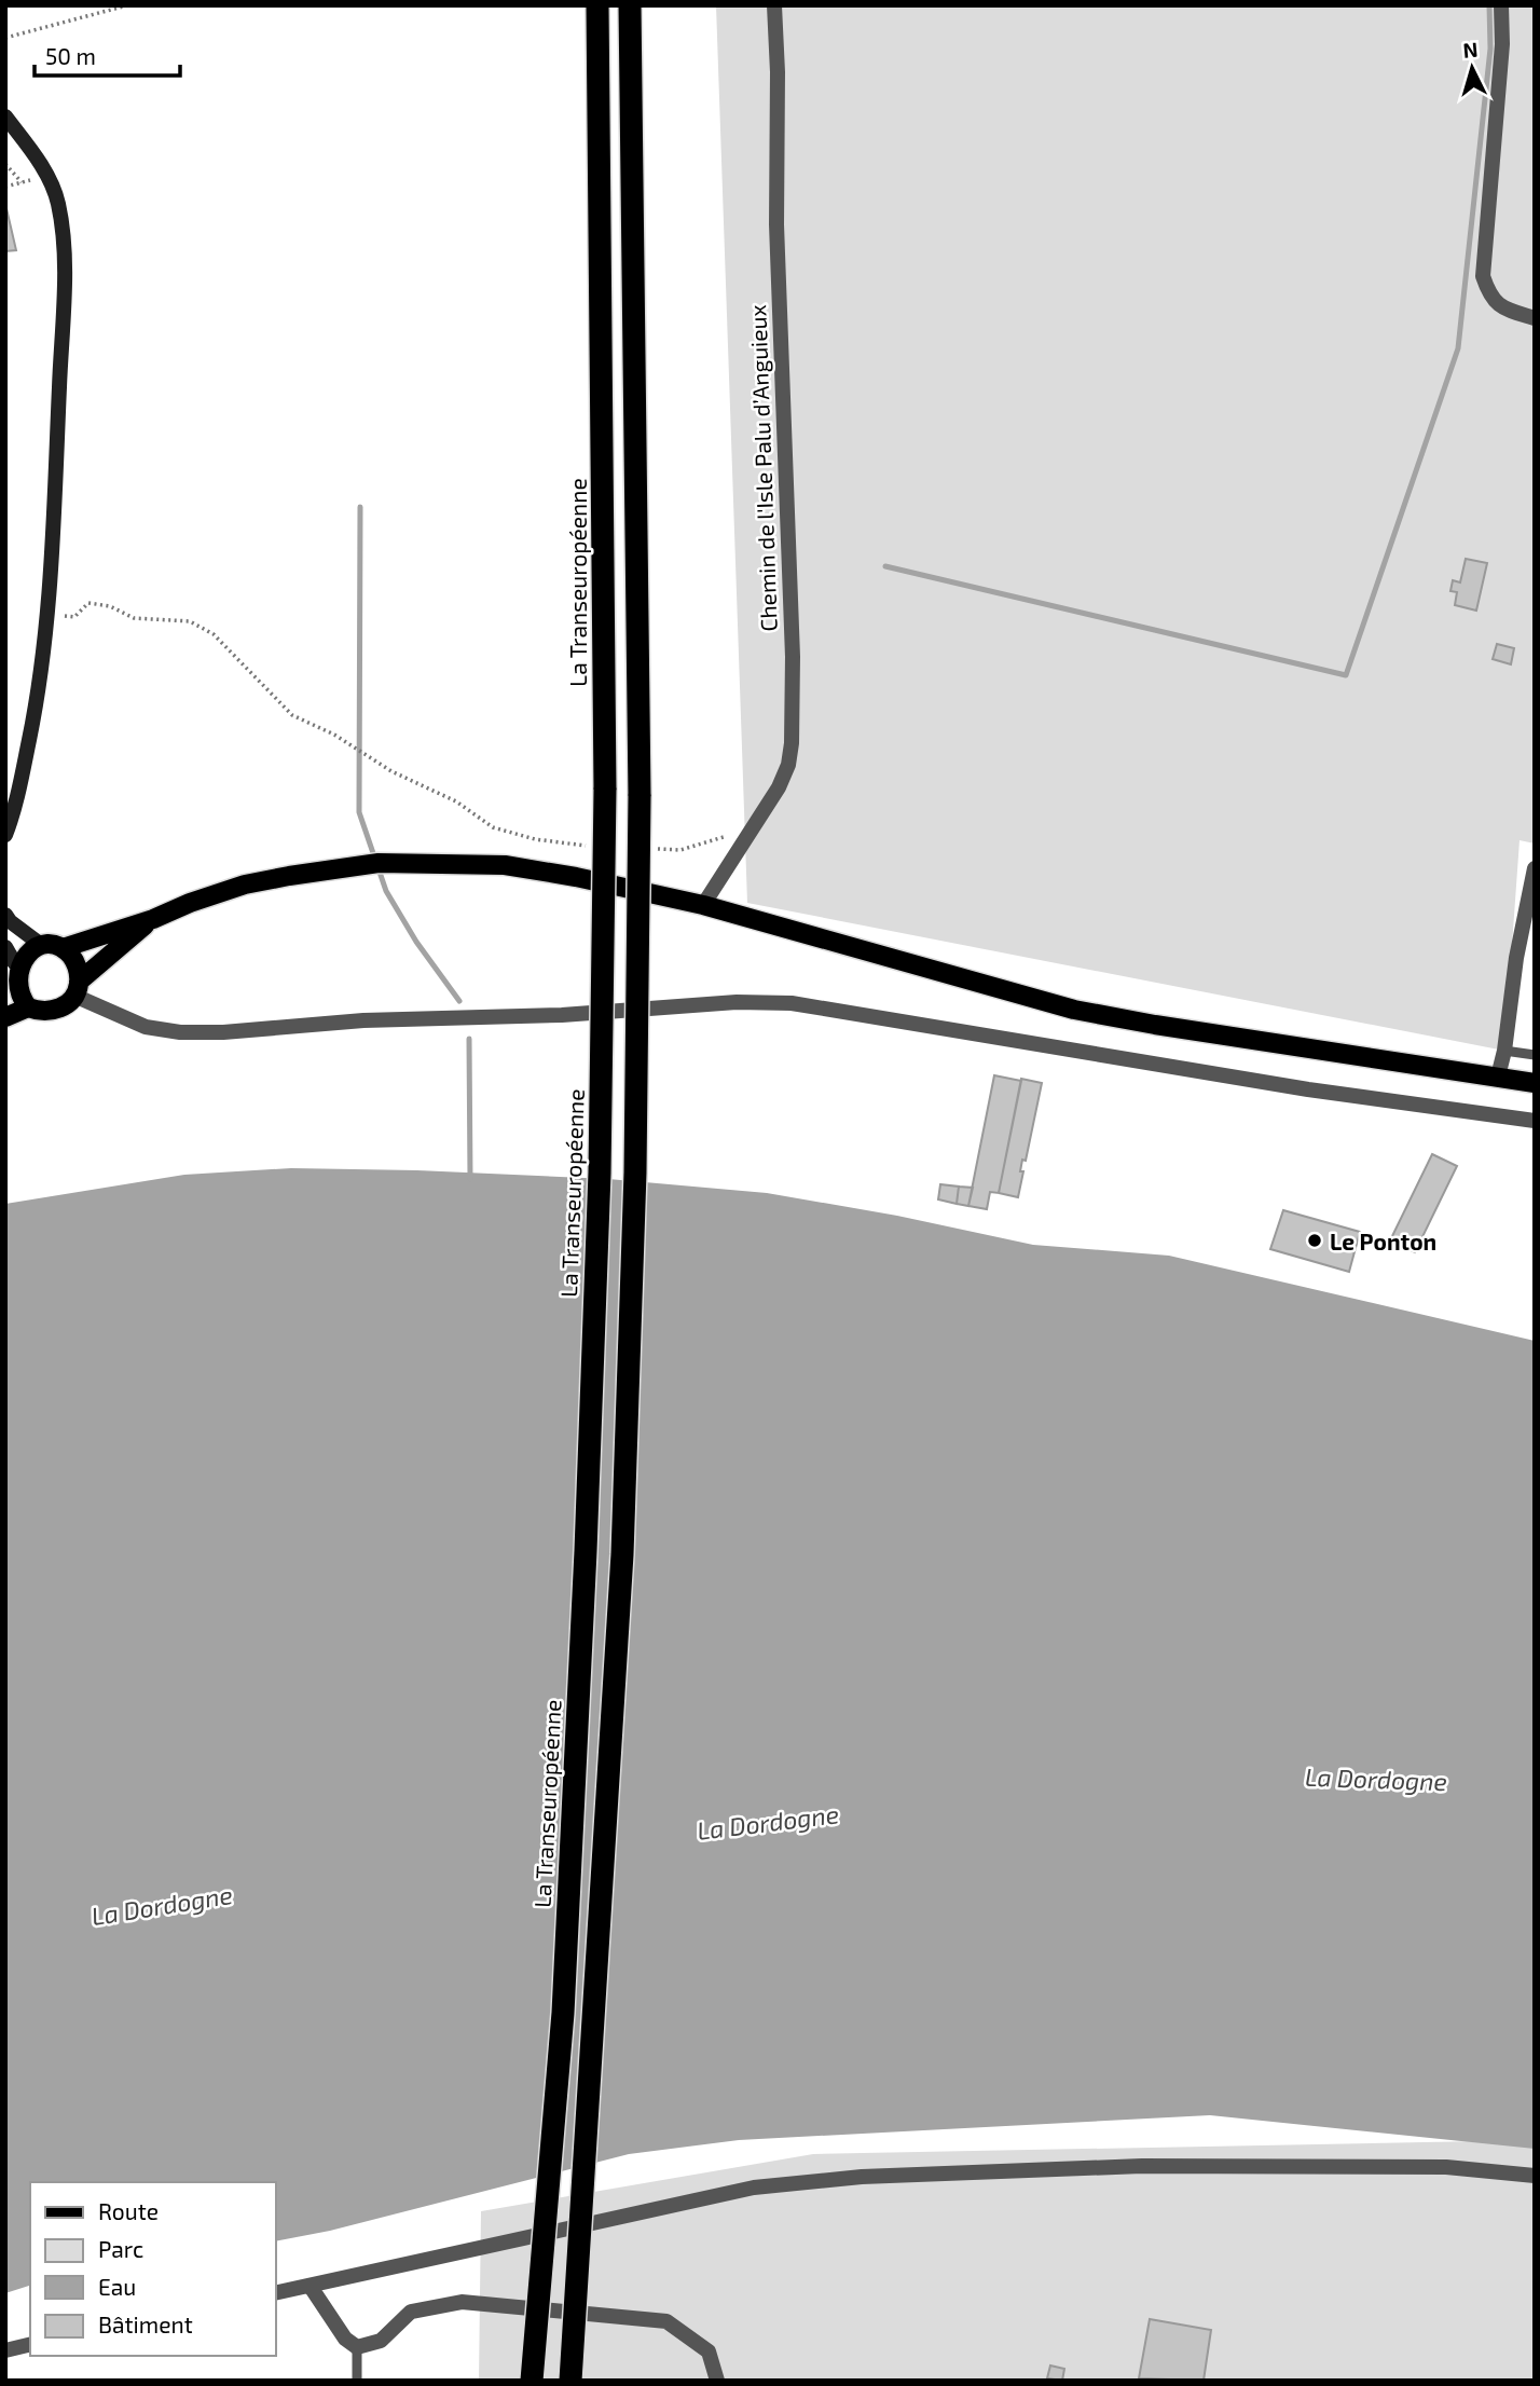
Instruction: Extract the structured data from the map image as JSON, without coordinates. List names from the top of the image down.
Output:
{
  "streets": {
    "highway": ["La Transeuropéenne"],
    "street": ["Chemin de l'Isle Palu d’Anguieux"]
  },
  "water": ["La Dordogne"],
  "places": ["Le Ponton"],
  "legend": [
    "Route",
    "Parc",
    "Eau",
    "Bâtiment"
  ],
  "scale_bar": "50 m",
  "north": "top"
}
